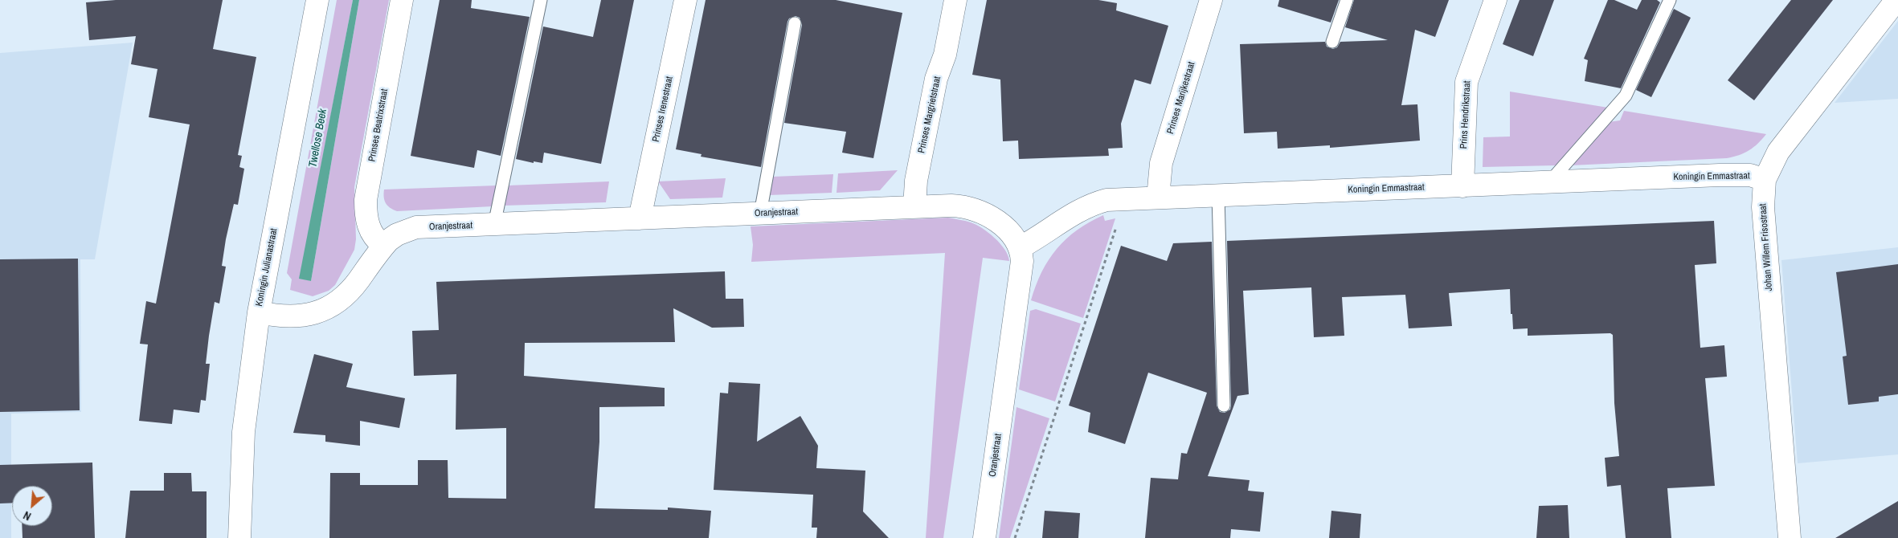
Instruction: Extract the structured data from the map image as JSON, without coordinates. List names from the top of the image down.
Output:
{
  "streets": {
    "street": [
      "Prinses Marijkestraat",
      "Prinses Irenestraat",
      "Prinses Margrietstraat",
      "Prins Hendrikstraat",
      "Prinses Beatrixstraat",
      "Koningin Emmastraat",
      "Oranjestraat",
      "Johan Willem Frisostraat",
      "Koningin Julianastraat"
    ]
  },
  "crossings": [
    ["Prinses Marijkestraat", "Koningin Emmastraat"],
    ["Prinses Irenestraat", "Oranjestraat"],
    ["Prinses Margrietstraat", "Oranjestraat"],
    ["Prins Hendrikstraat", "Koningin Emmastraat"],
    ["Prinses Beatrixstraat", "Oranjestraat"],
    ["Koningin Emmastraat", "Oranjestraat"],
    ["Koningin Emmastraat", "Johan Willem Frisostraat"],
    ["Oranjestraat", "Koningin Julianastraat"]
  ],
  "water": ["Twellose Beek"],
  "north": "bottom left"
}
